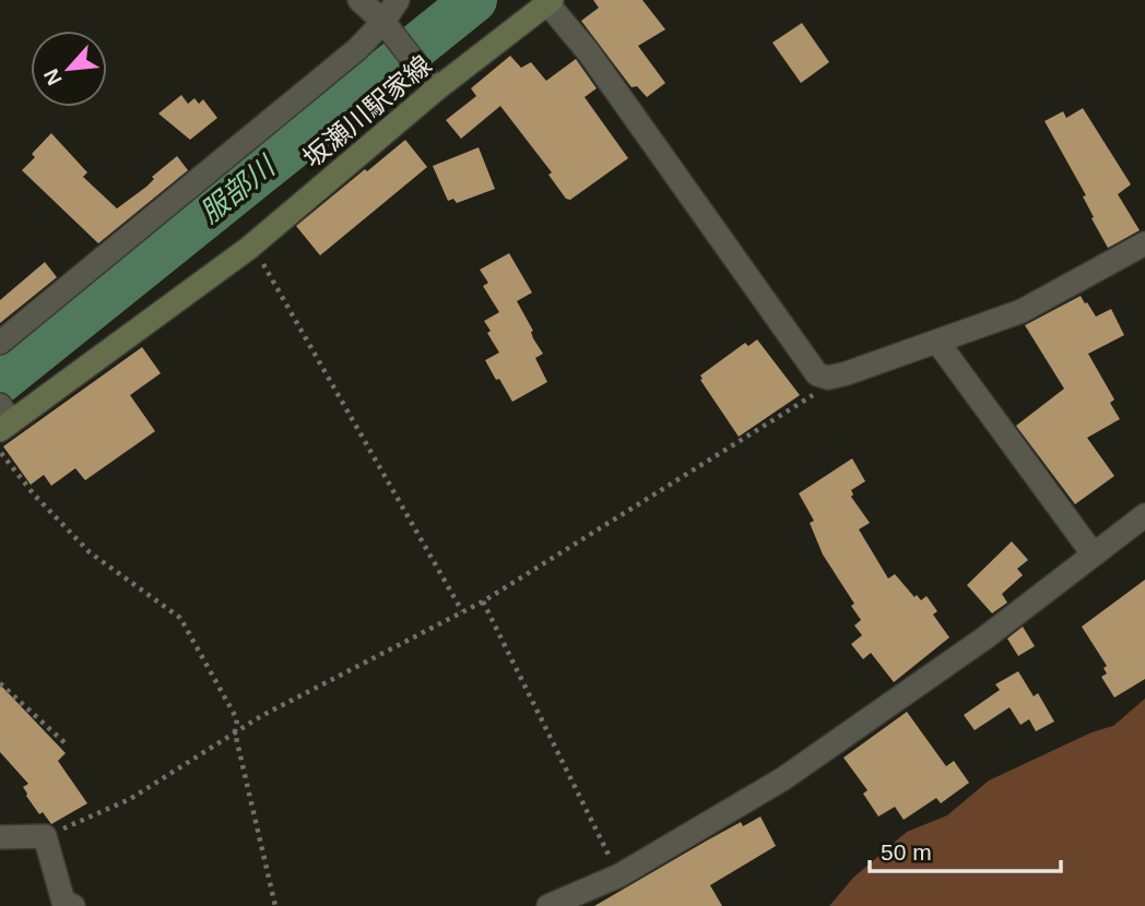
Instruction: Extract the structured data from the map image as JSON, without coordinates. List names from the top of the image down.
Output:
{
  "streets": {
    "main road": ["坂瀬川駅家線"]
  },
  "water": ["服部川"],
  "scale_bar": "50 m",
  "north": "bottom left"
}
